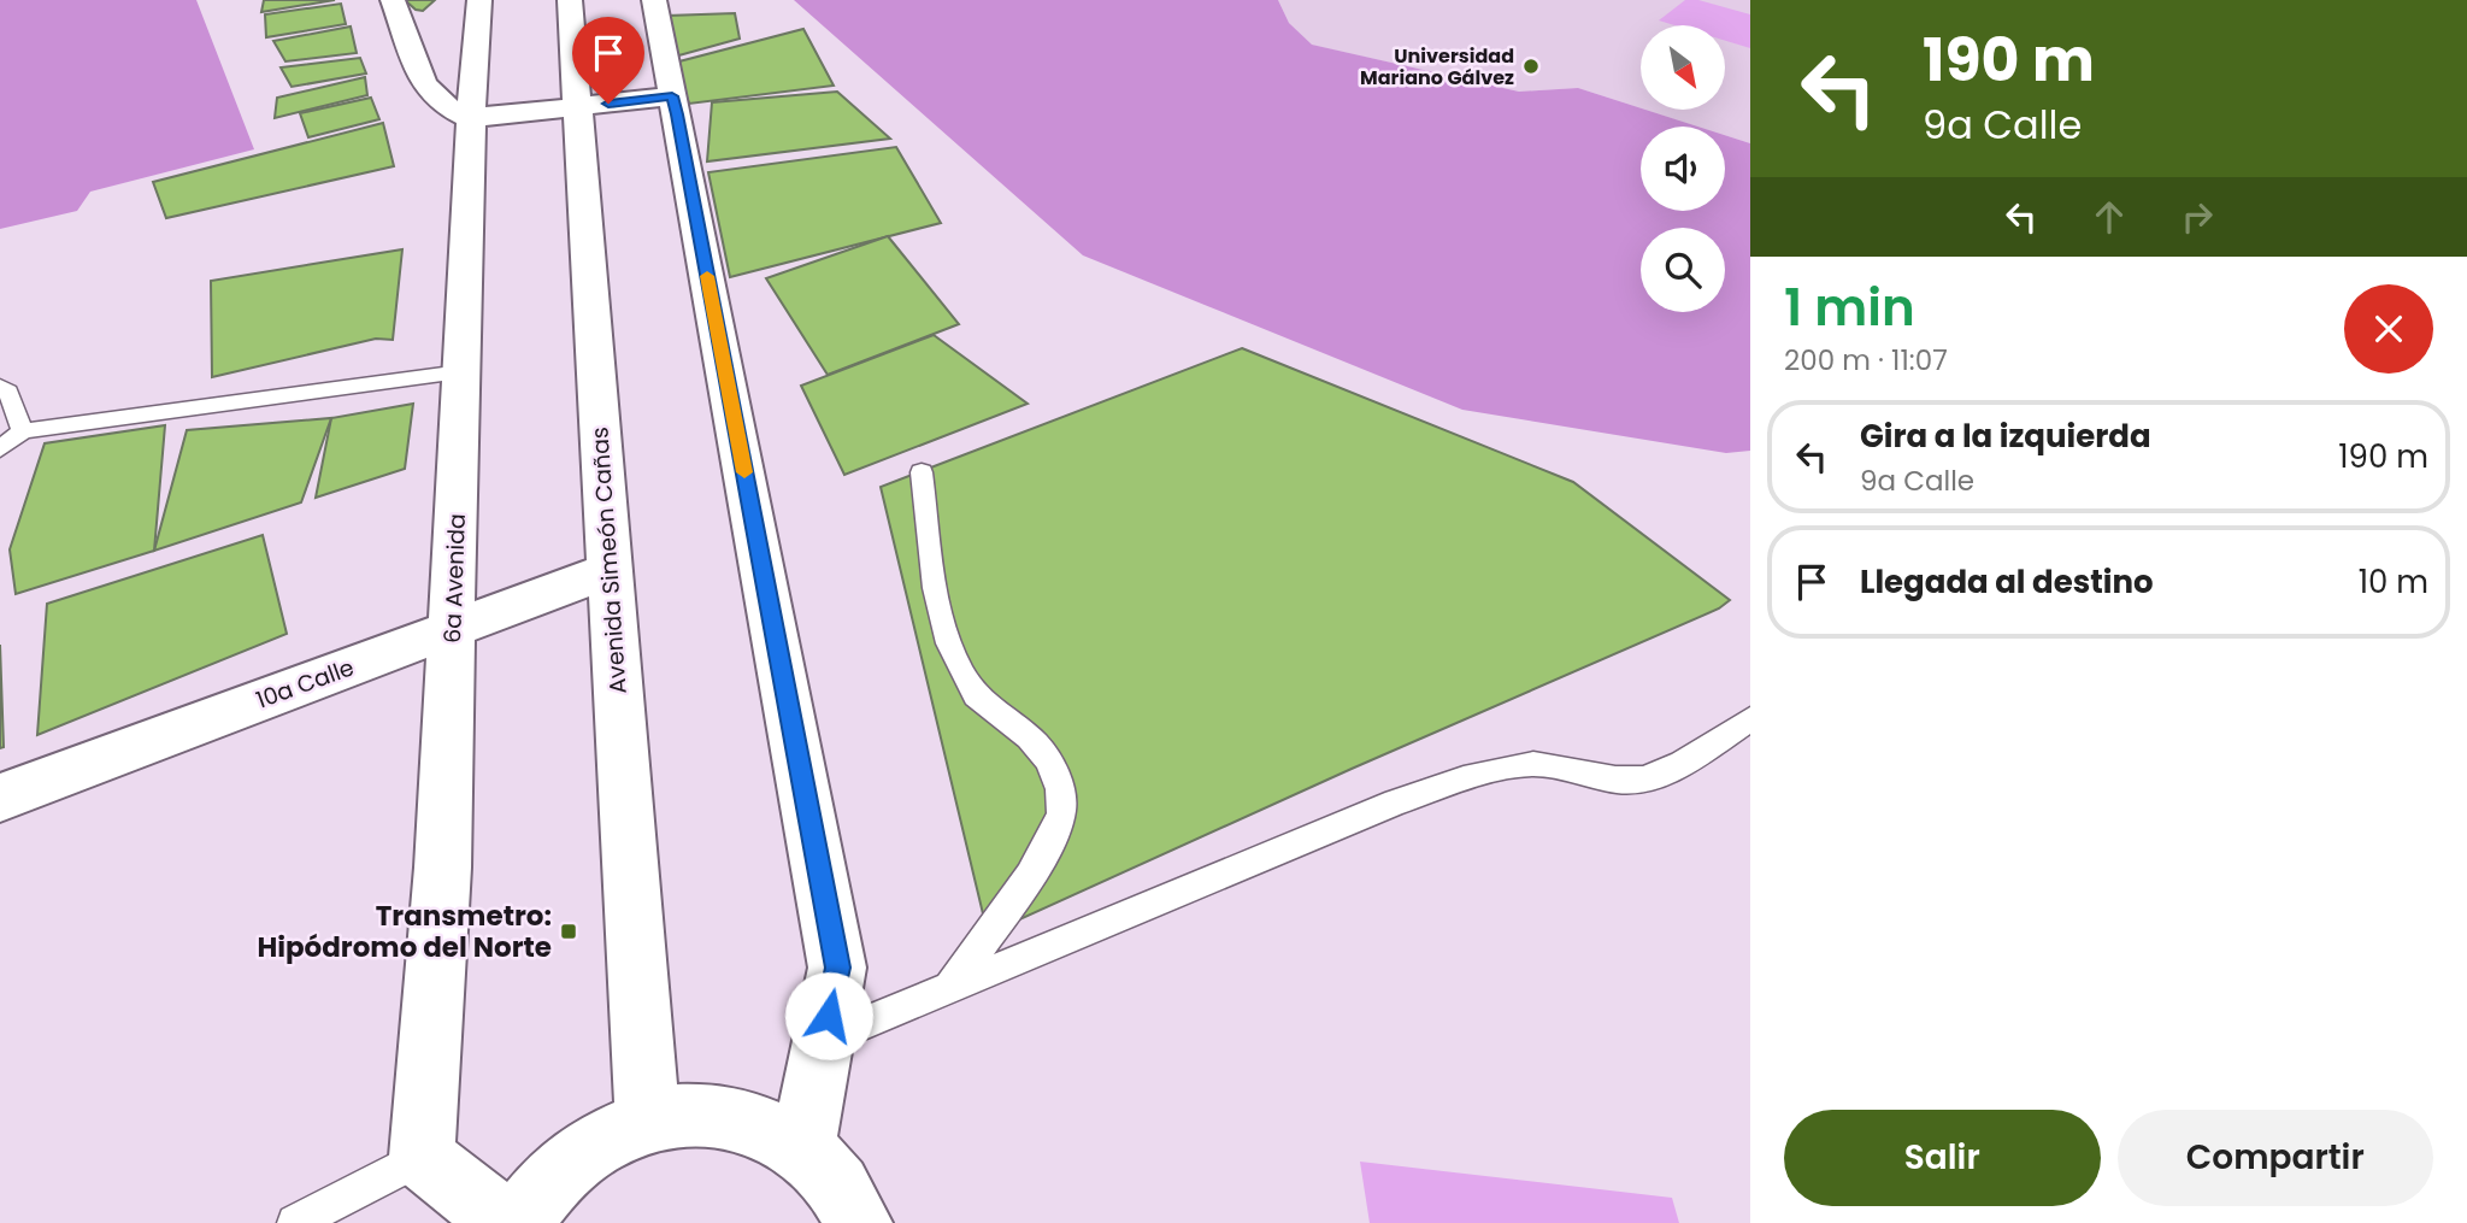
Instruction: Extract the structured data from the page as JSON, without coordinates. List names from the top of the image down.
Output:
{
  "streets": {
    "street": ["Avenida Simeón Cañas", "6a Avenida", "10a Calle"]
  },
  "crossings": [
    ["Avenida Simeón Cañas", "10a Calle"],
    ["6a Avenida", "10a Calle"]
  ],
  "places": {
    "other": ["Universidad Mariano Gálvez"],
    "transit": ["Transmetro: Hipódromo del Norte"]
  },
  "north": "bottom right",
  "page": {
    "turn": ["190 m", "9a Calle"],
    "heading": ["1 min", "200 m · 11:07"],
    "list": [
      {
        "name": "Gira a la izquierda",
        "note": "9a Calle",
        "value": "190 m"
      },
      {
        "name": "Llegada al destino",
        "value": "10 m"
      }
    ],
    "buttons": ["Salir", "Compartir"]
  }
}
